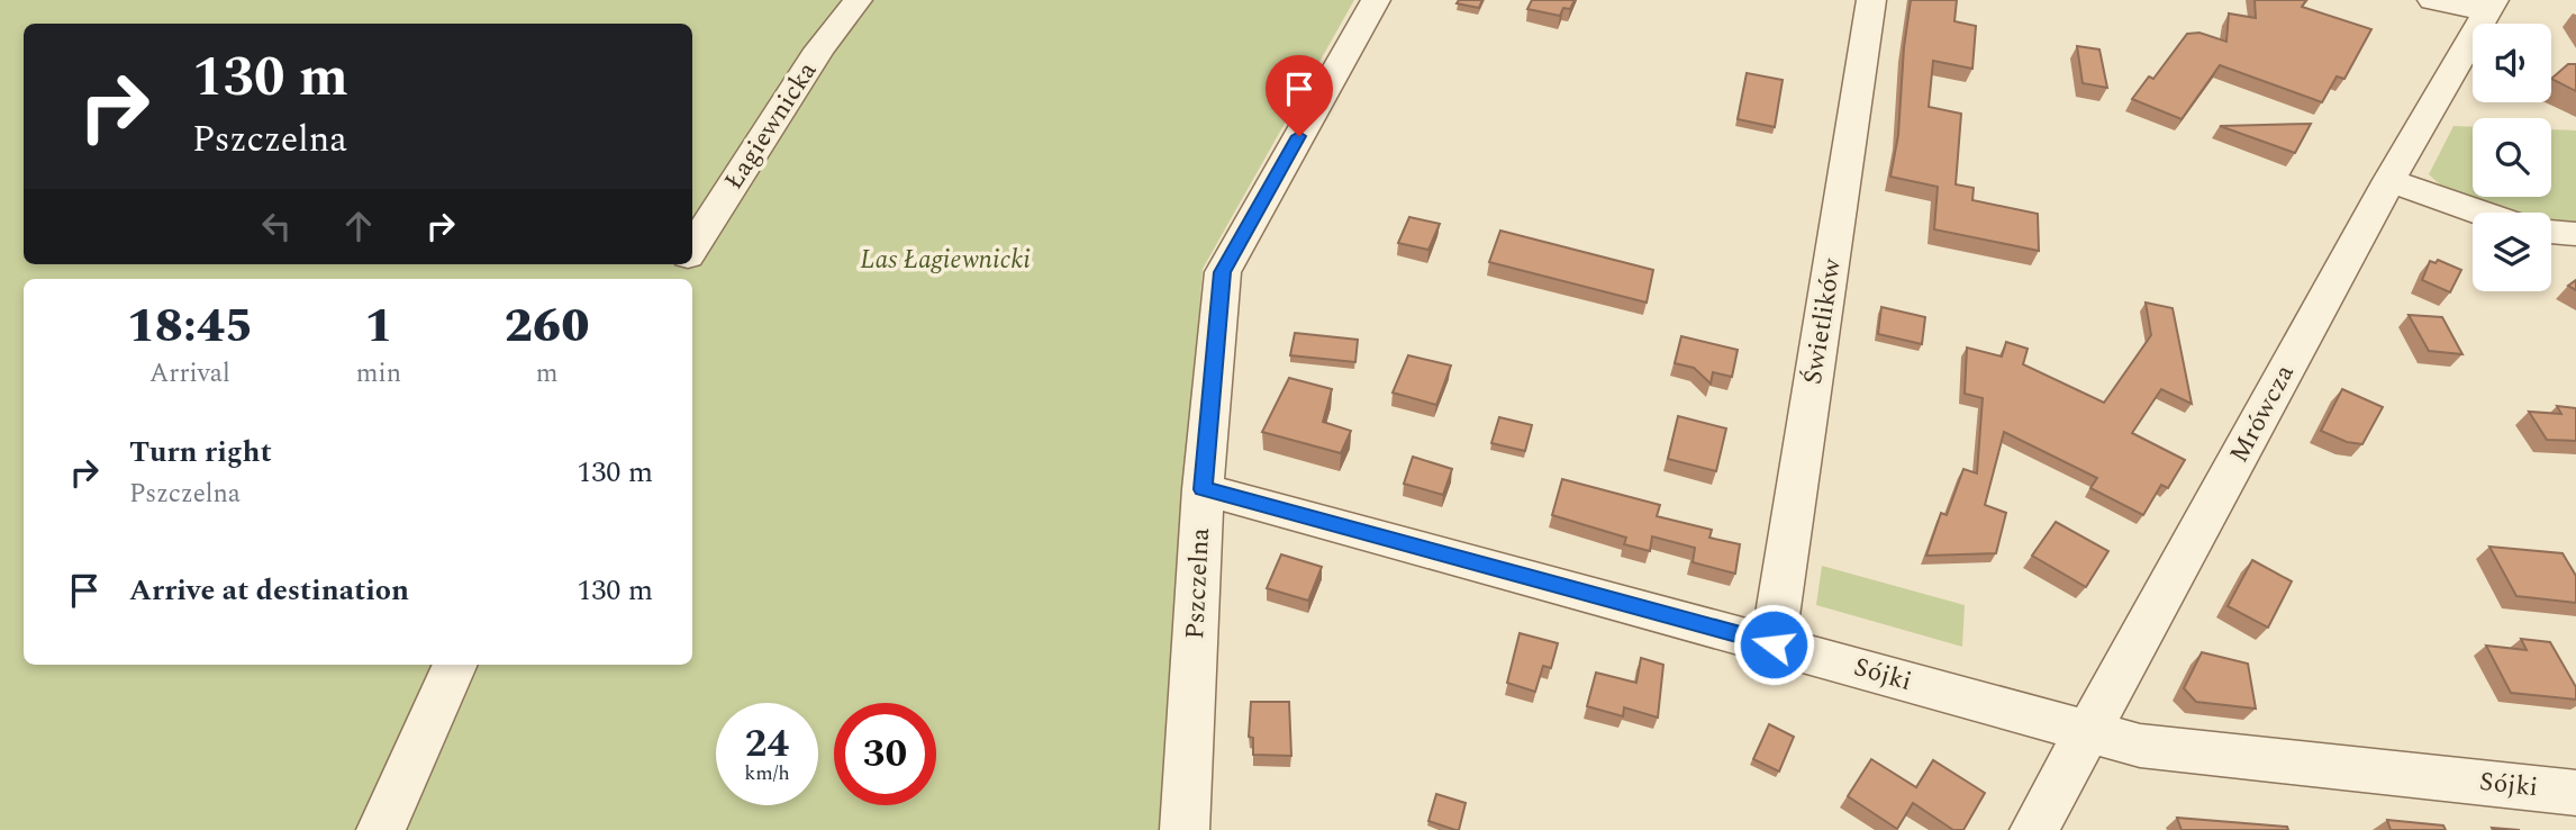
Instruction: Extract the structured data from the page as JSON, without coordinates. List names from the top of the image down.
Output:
{
  "streets": {
    "street": [
      "Łagiewnicka",
      "Świetlików",
      "Mrówcza",
      "Pszczelna",
      "Sójki"
    ]
  },
  "crossings": [
    ["Świetlików", "Sójki"],
    ["Mrówcza", "Sójki"],
    ["Pszczelna", "Sójki"]
  ],
  "parks": ["Las Łagiewnicki"],
  "page": {
    "turn": ["130 m", "Pszczelna"],
    "eta": [
      "18:45",
      "Arrival",
      "1",
      "min",
      "260",
      "m"
    ],
    "list": [
      {
        "name": "Turn right",
        "note": "Pszczelna",
        "value": "130 m"
      },
      {
        "name": "Arrive at destination",
        "value": "130 m"
      }
    ],
    "speed": "24 km/h",
    "limit": "30"
  }
}
